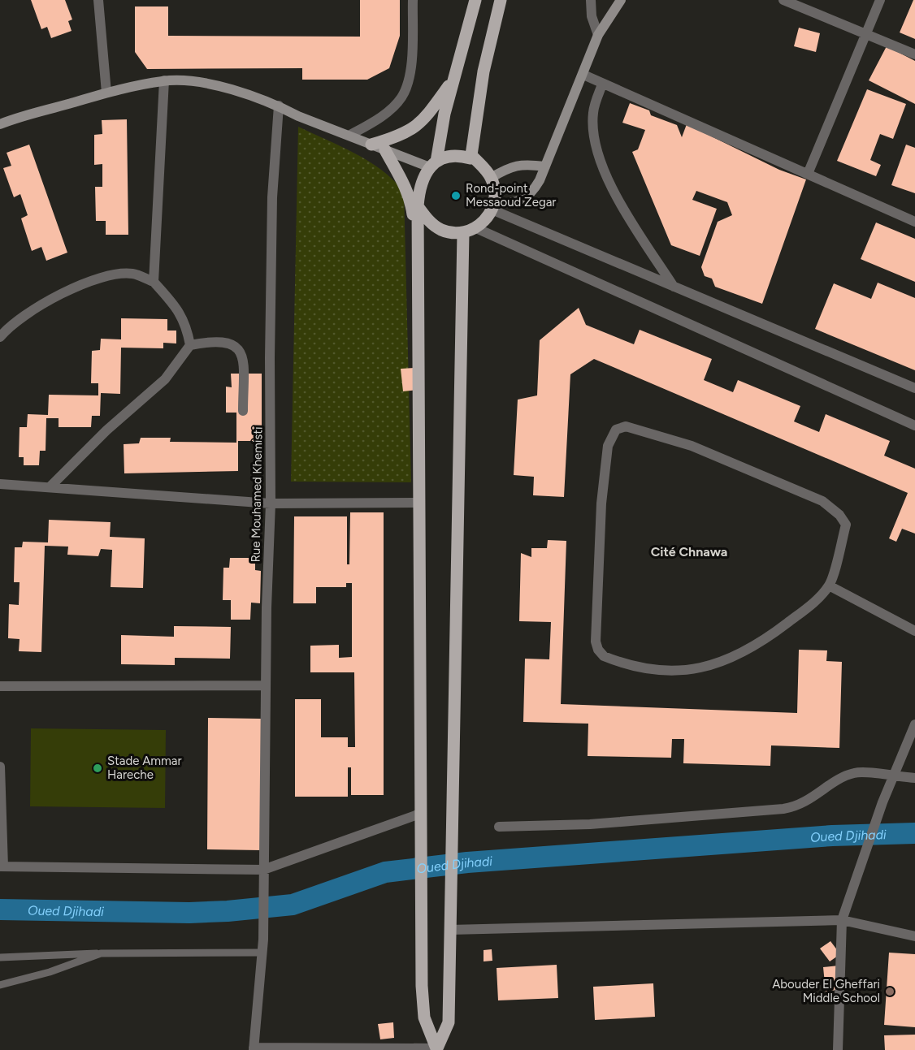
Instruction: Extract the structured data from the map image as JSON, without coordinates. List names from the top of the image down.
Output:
{
  "streets": {
    "street": ["Rue Mouhamed Khemisti"]
  },
  "districts": ["Cité Chnawa"],
  "water": ["Oued Djihadi"],
  "places": ["Rond-point Messaoud Zegar", "Stade Ammar Hareche", "Abouder El Gheffari Middle School"]
}
